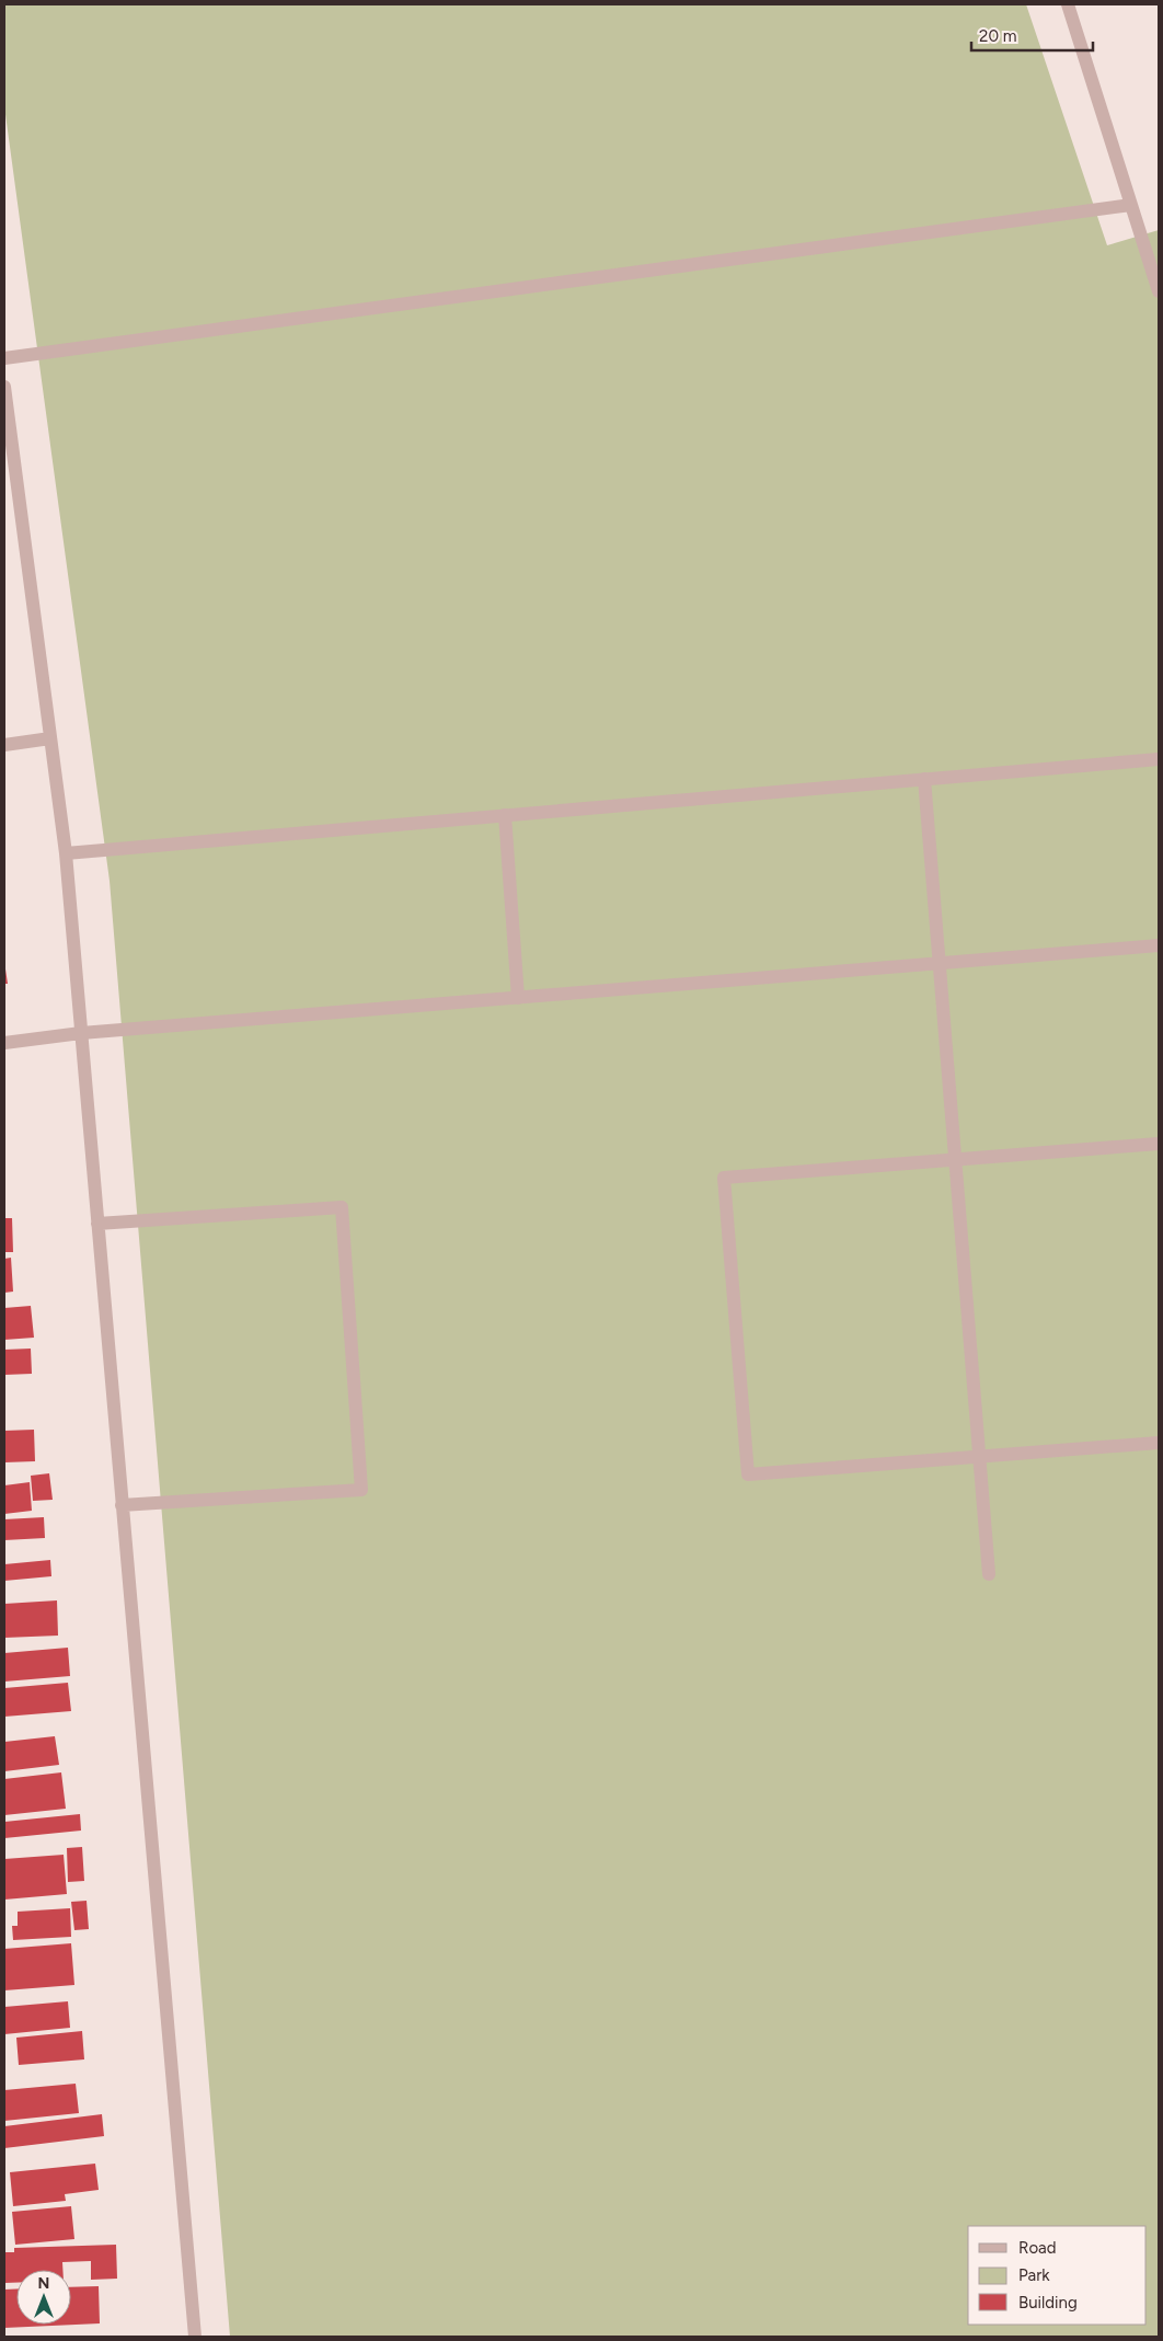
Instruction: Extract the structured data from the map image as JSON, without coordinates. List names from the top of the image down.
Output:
{
  "legend": ["Road", "Park", "Building"],
  "scale_bar": "20 m",
  "north": "top"
}
